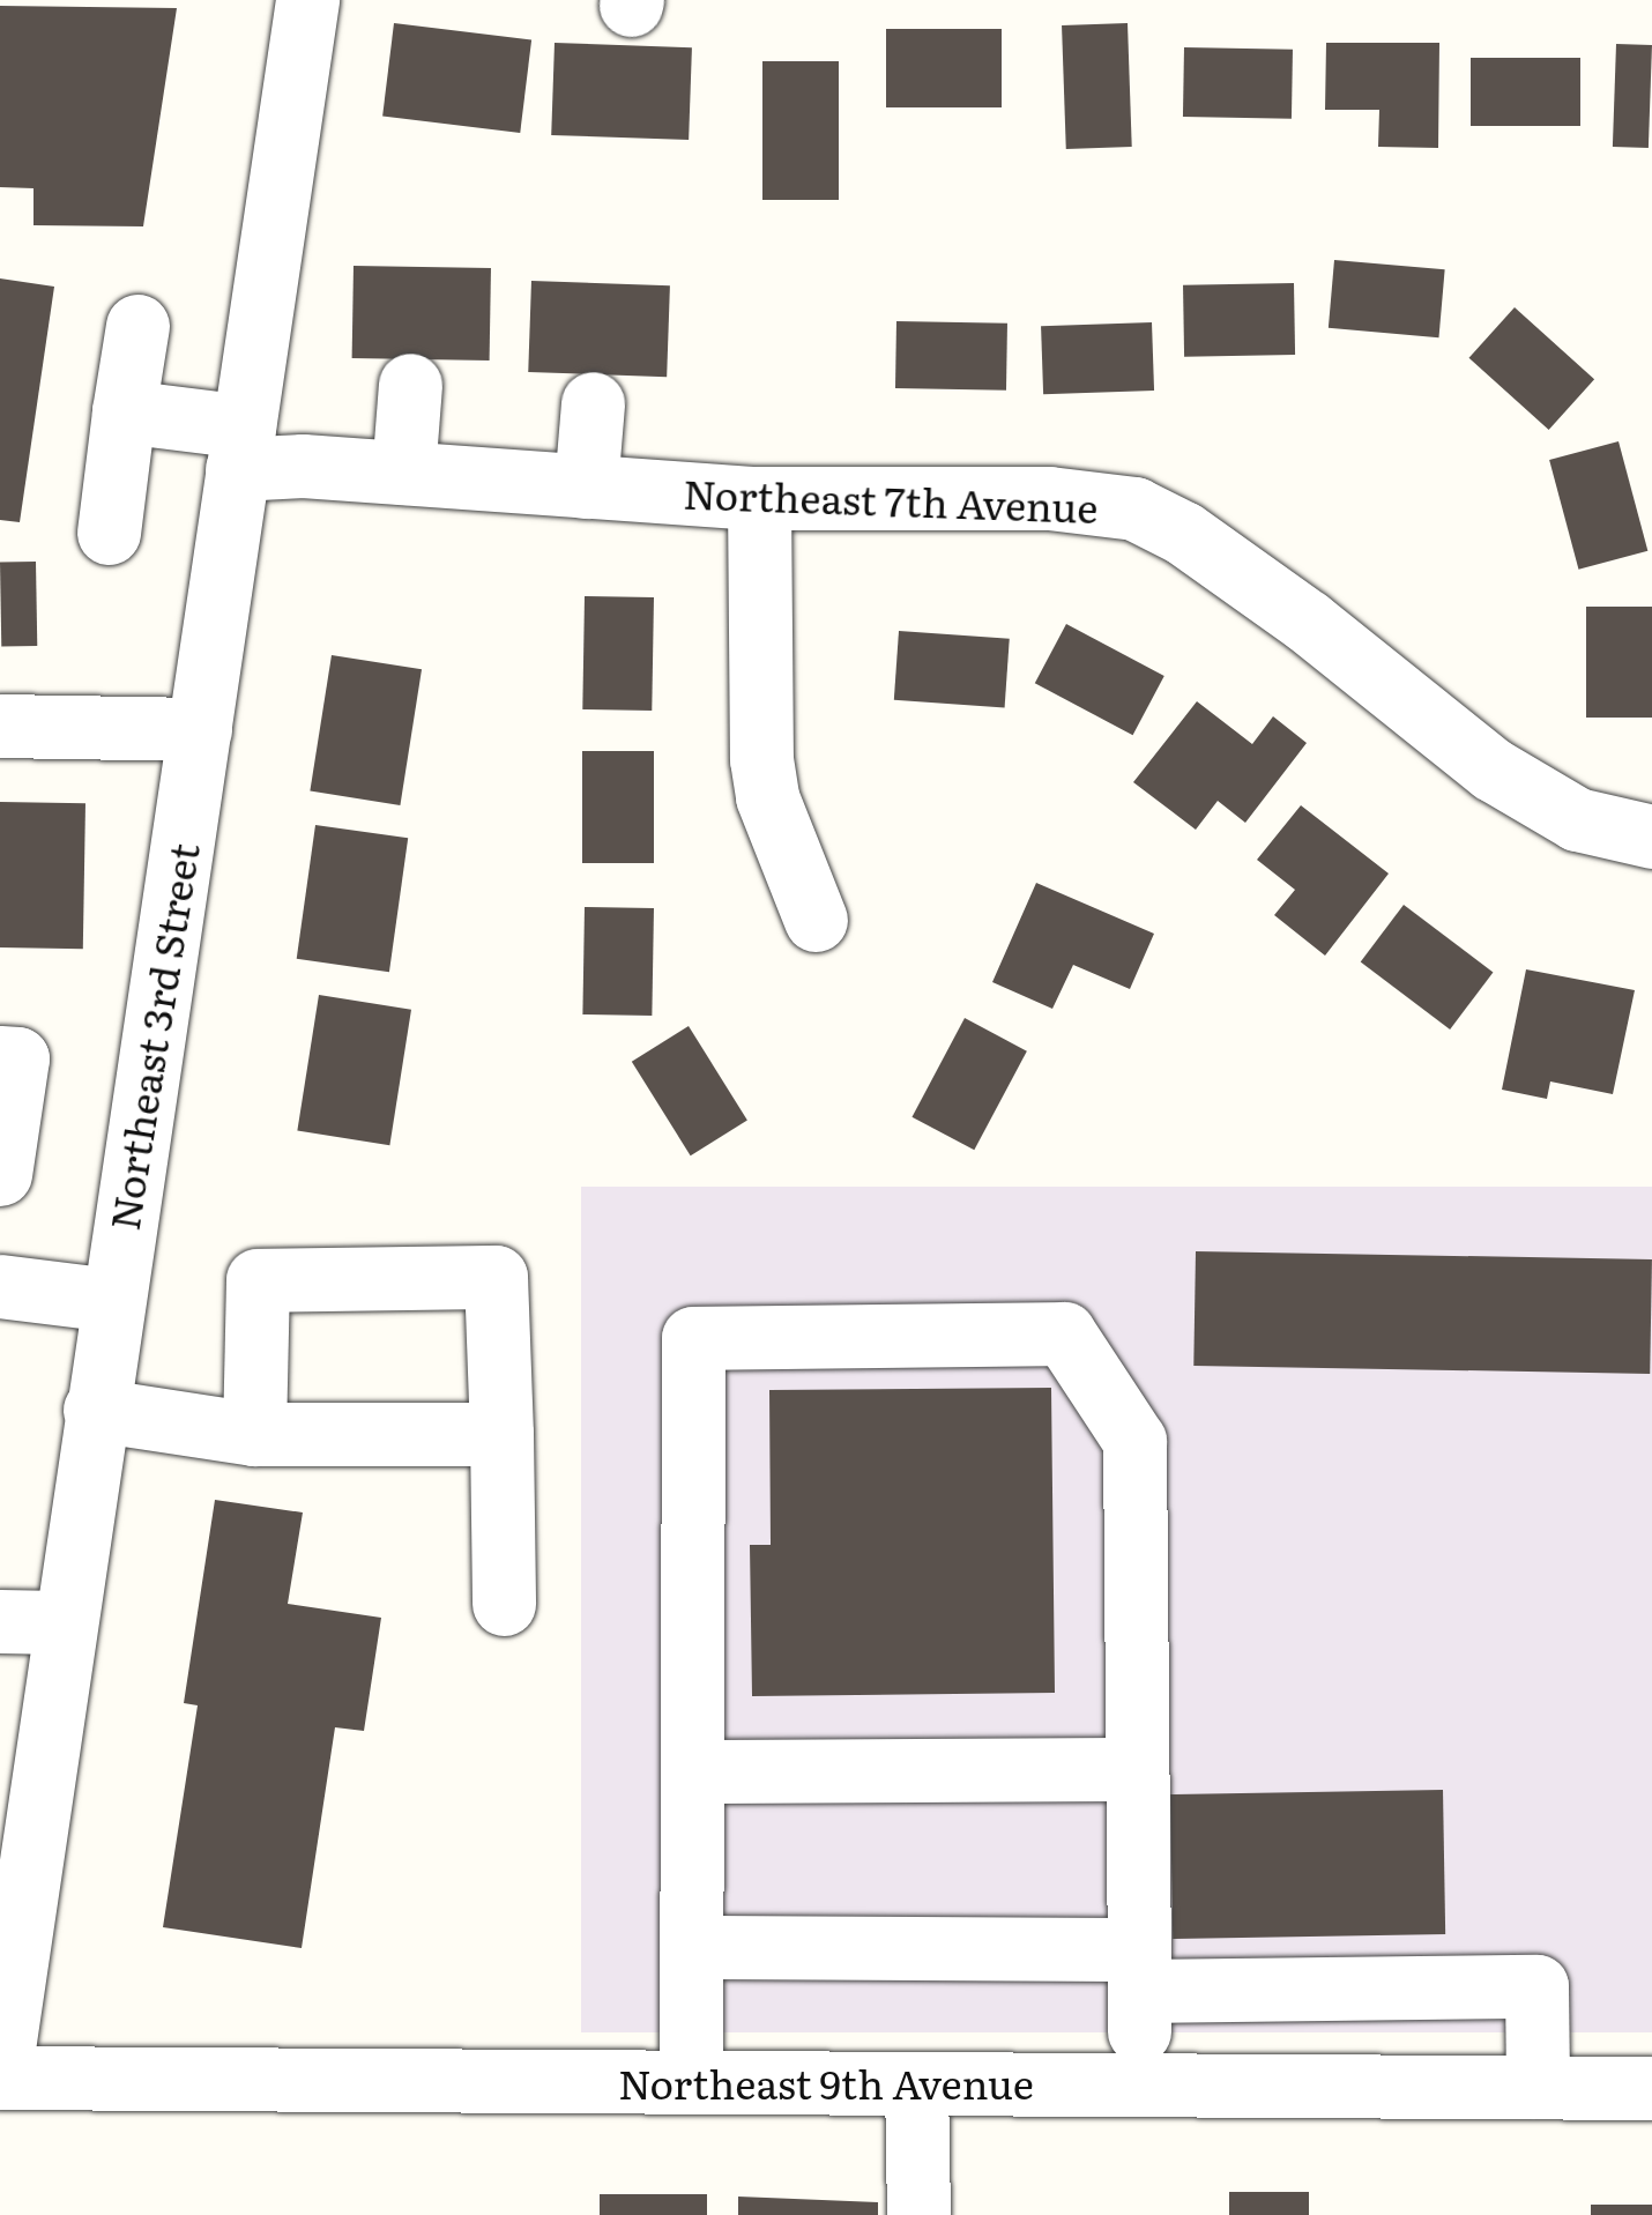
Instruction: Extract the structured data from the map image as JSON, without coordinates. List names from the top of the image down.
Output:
{
  "streets": {
    "street": ["Northeast 7th Avenue", "Northeast 3rd Street", "Northeast 9th Avenue"]
  },
  "crossings": [
    ["Northeast 7th Avenue", "Northeast 3rd Street"],
    ["Northeast 3rd Street", "Northeast 9th Avenue"]
  ]
}
